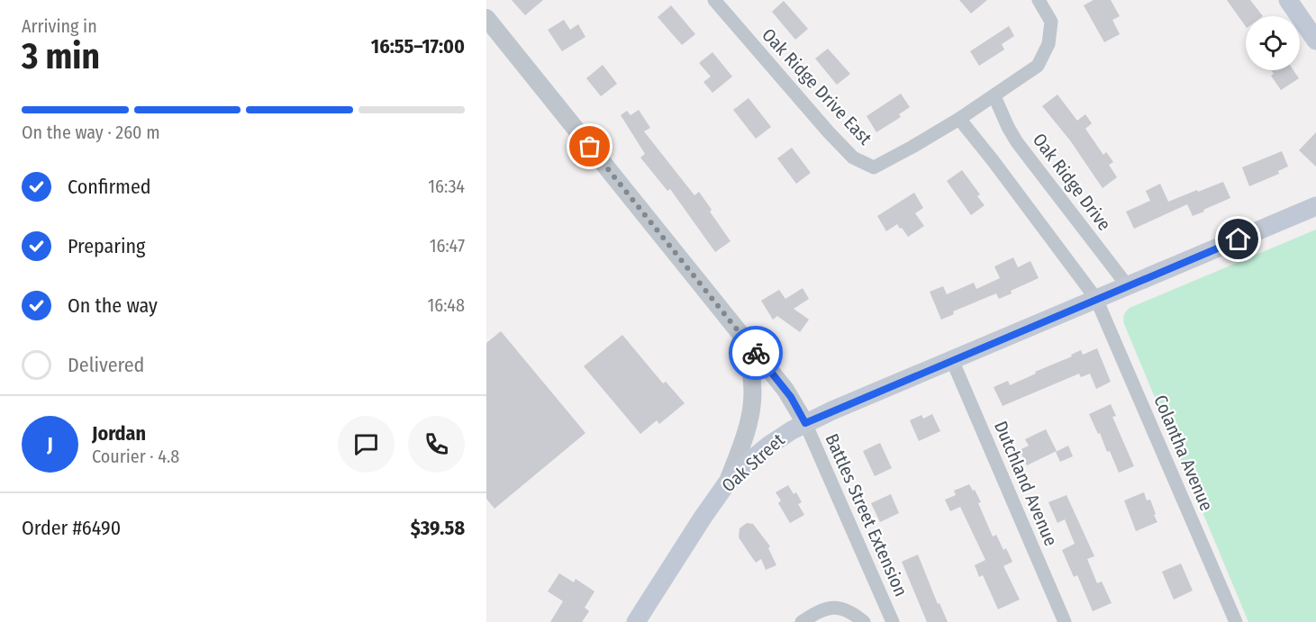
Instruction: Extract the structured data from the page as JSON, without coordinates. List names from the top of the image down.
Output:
{
  "streets": {
    "main road": ["Oak Street"],
    "street": [
      "Oak Ridge Drive East",
      "Oak Ridge Drive",
      "Colantha Avenue",
      "Dutchland Avenue",
      "Battles Street Extension"
    ]
  },
  "crossings": [
    ["Oak Ridge Drive", "Oak Street"],
    ["Colantha Avenue", "Oak Street"],
    ["Oak Street", "Dutchland Avenue"],
    ["Oak Street", "Battles Street Extension"]
  ],
  "page": {
    "heading": ["3 min", "Arriving in", "16:55–17:00"],
    "panel": [
      "Jordan",
      "Courier · 4.8",
      "Order #6490",
      "$39.58"
    ],
    "bar": "On the way · 260 m",
    "list": [
      ["Confirmed", "16:34"],
      ["Preparing", "16:47"],
      ["On the way", "16:48"],
      "Delivered"
    ],
    "round": "J"
  }
}
